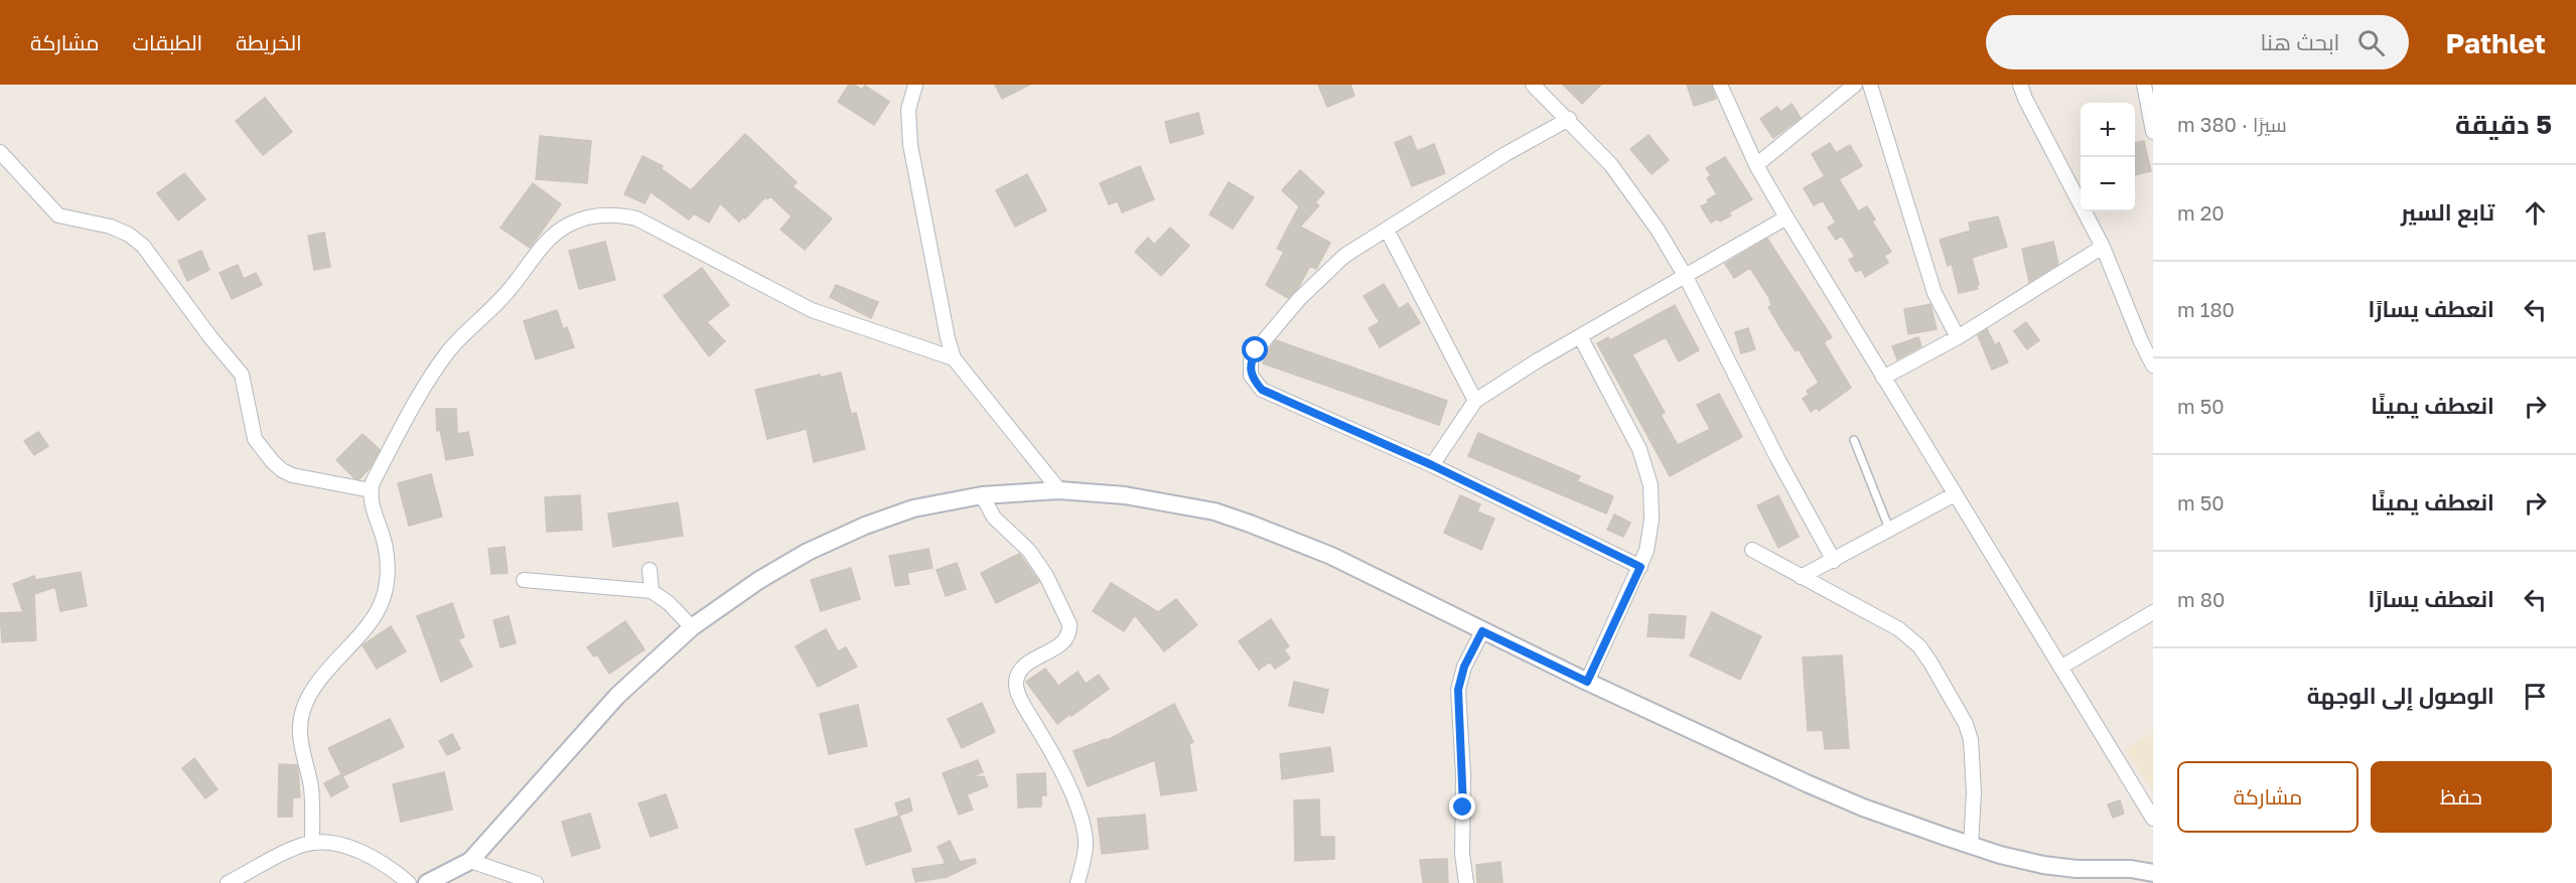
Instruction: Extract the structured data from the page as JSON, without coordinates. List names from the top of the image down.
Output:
{
  "page": {
    "header": "Pathlet",
    "search": "ابحث هنا",
    "nav": ["الخريطة", "الطبقات", "مشاركة"],
    "heading": ["5 دقيقة", "سيرًا · 380 m"],
    "map_buttons": ["+", "−"],
    "list": [
      ["تابع السير", "20 m"],
      ["انعطف يسارًا", "180 m"],
      ["انعطف يمينًا", "50 m"],
      ["انعطف يمينًا", "50 m"],
      ["انعطف يسارًا", "80 m"],
      "الوصول إلى الوجهة"
    ],
    "buttons": ["حفظ", "مشاركة"]
  }
}
